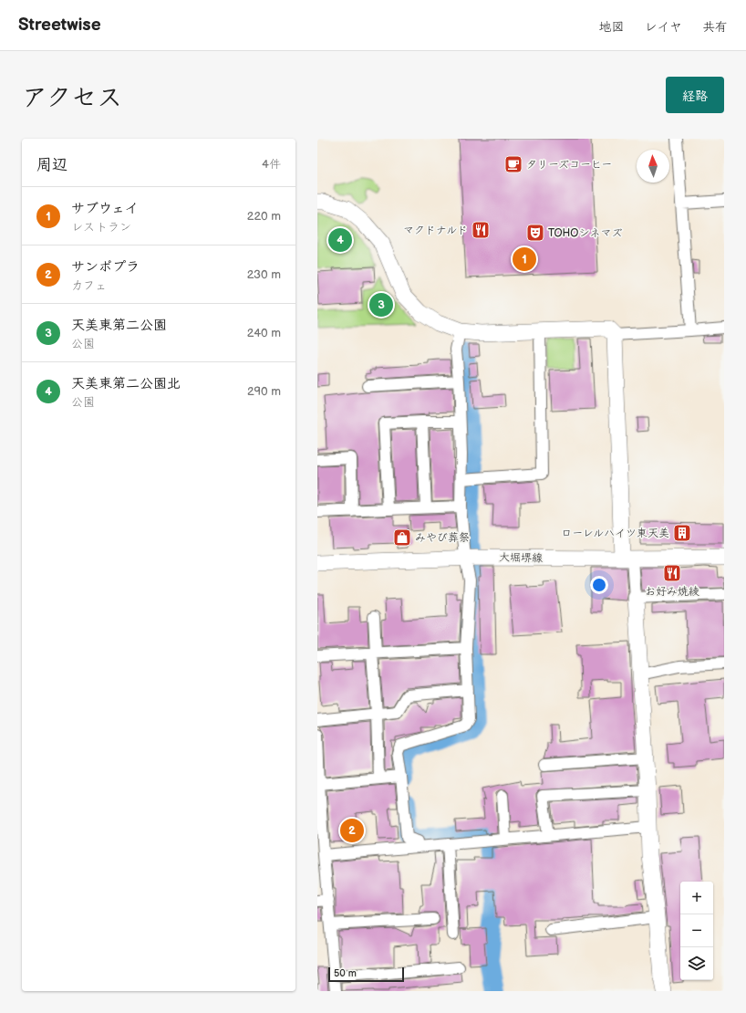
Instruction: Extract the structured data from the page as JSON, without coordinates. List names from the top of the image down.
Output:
{
  "streets": {
    "street": ["大堀堺線"]
  },
  "places": {
    "cafe": ["タリーズコーヒー"],
    "restaurant": ["マクドナルド", "お好み焼綾"],
    "theatre": ["TOHOシネマズ"],
    "building": ["ローレルハイツ東天美"],
    "shop": ["みやび葬祭"]
  },
  "scale_bar": "50 m",
  "north": "top",
  "page": {
    "header": "Streetwise",
    "nav": ["地図", "レイヤ", "共有"],
    "title": "アクセス",
    "buttons": "経路",
    "heading": ["周辺", "4件"],
    "list": [
      {
        "mark": "1",
        "name": "サブウェイ",
        "note": "レストラン",
        "value": "220 m"
      },
      {
        "mark": "2",
        "name": "サンポプラ",
        "note": "カフェ",
        "value": "230 m"
      },
      {
        "mark": "3",
        "name": "天美東第二公園",
        "note": "公園",
        "value": "240 m"
      },
      {
        "mark": "4",
        "name": "天美東第二公園北",
        "note": "公園",
        "value": "290 m"
      }
    ],
    "pins": [
      "4",
      "1",
      "3",
      "2"
    ],
    "map_buttons": ["+", "−"],
    "scale": "50 m"
  }
}
